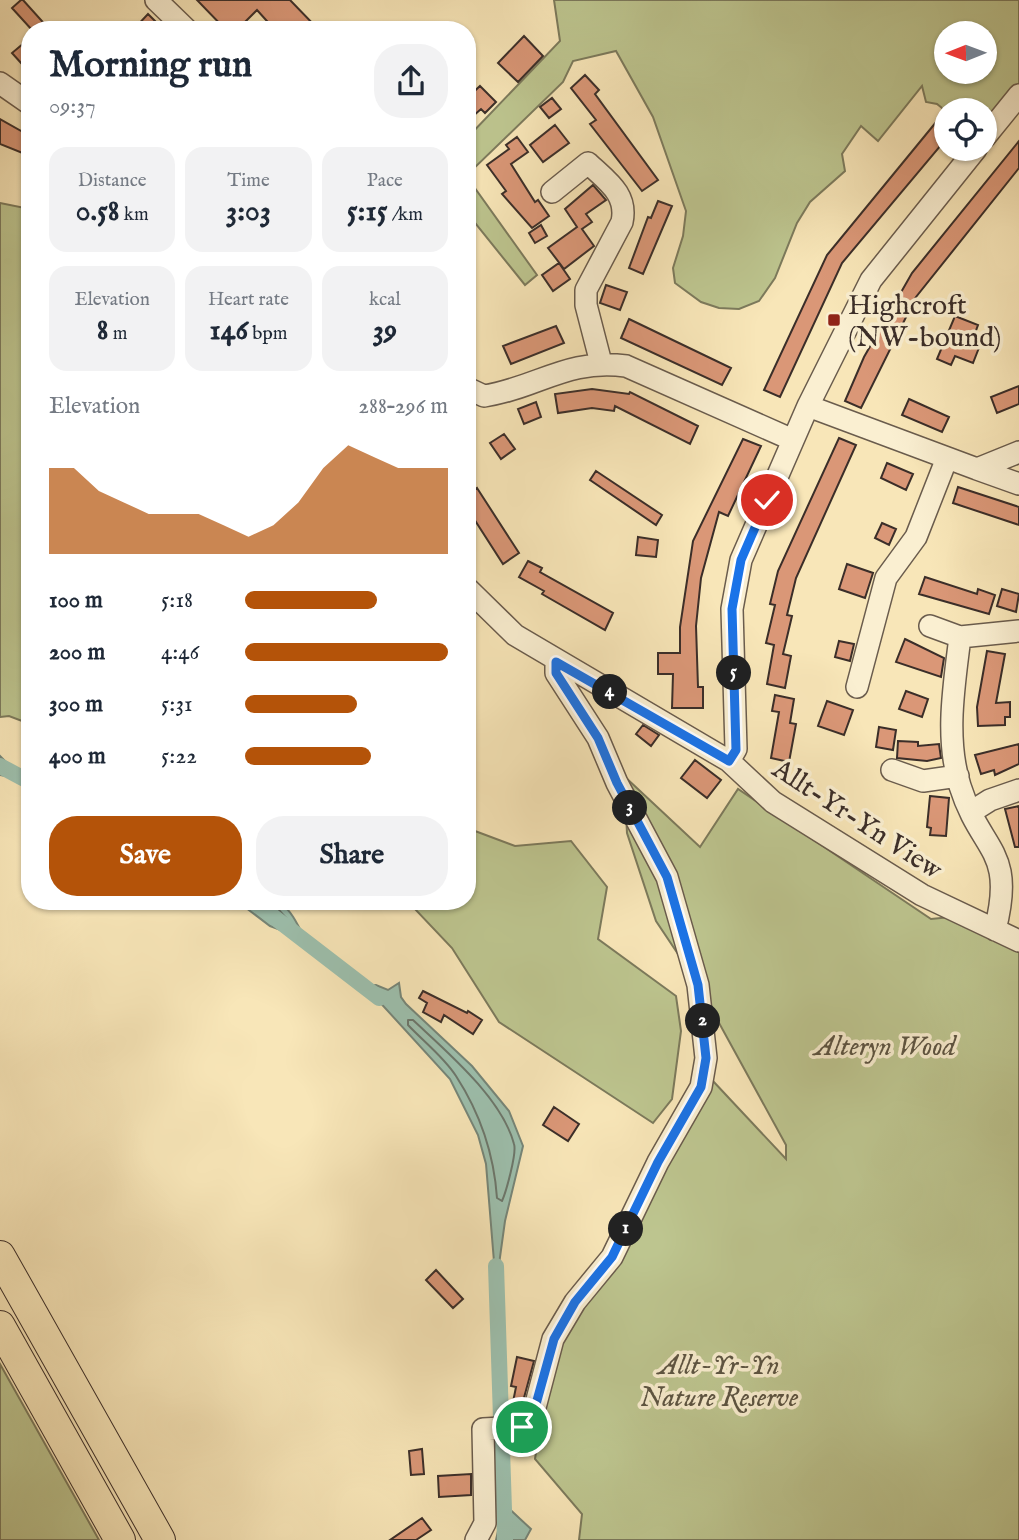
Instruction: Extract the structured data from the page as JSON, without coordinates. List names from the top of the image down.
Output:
{
  "streets": {
    "street": ["Allt-Yr-Yn View"]
  },
  "parks": ["Alteryn Wood", "Allt-Yr-Yn Nature Reserve"],
  "places": {
    "transit": ["Highcroft (NW-bound)"]
  },
  "north": "left",
  "page": {
    "heading": ["Morning run", "09:37"],
    "stats": [
      ["Distance", "0.58 km"],
      ["Time", "3:03"],
      ["Pace", "5:15 /km"],
      ["Elevation", "8 m"],
      ["Heart rate", "146 bpm"],
      ["kcal", "39"]
    ],
    "chart": ["Elevation", "288–296 m"],
    "list": [
      {
        "name": "100 m",
        "note": "5:18"
      },
      {
        "name": "200 m",
        "note": "4:46"
      },
      {
        "name": "300 m",
        "note": "5:31"
      },
      {
        "name": "400 m",
        "note": "5:22"
      }
    ],
    "pins": [
      "5",
      "4",
      "3",
      "2",
      "1"
    ],
    "buttons": ["Save", "Share"]
  }
}
